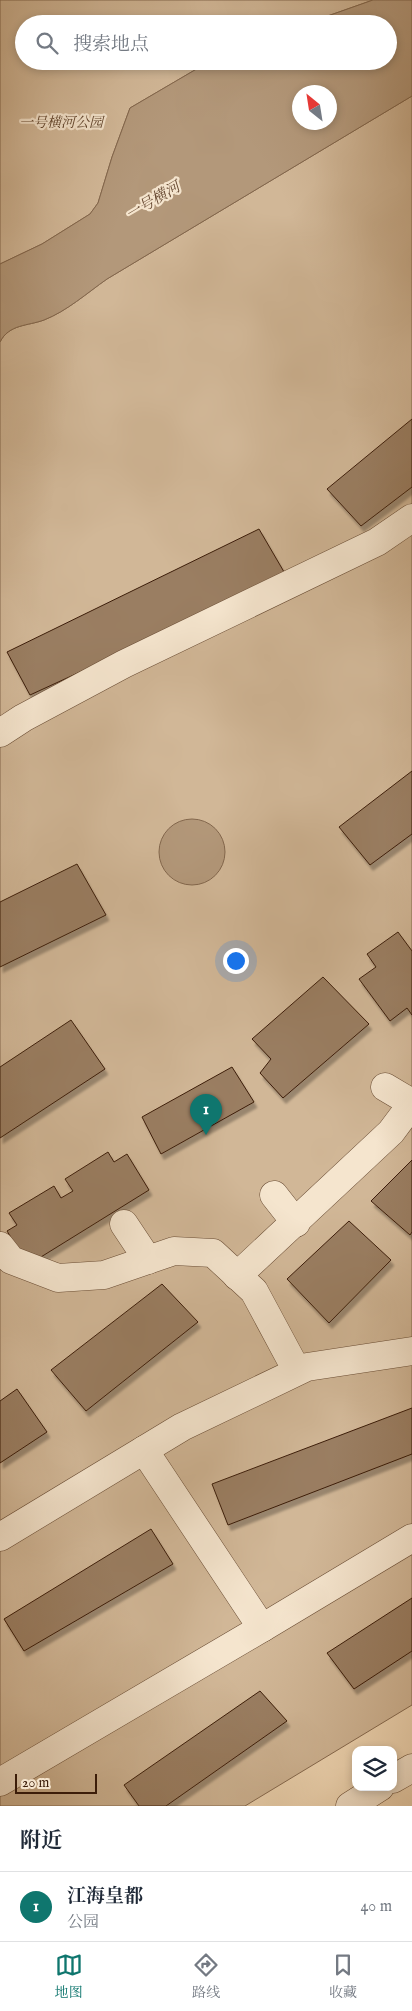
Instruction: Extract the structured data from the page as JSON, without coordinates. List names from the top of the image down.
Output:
{
  "water": ["一号横河"],
  "parks": ["一号横河公园"],
  "scale_bar": "20 m",
  "north": "top left",
  "page": {
    "search": "搜索地点",
    "pins": "1",
    "scale": "20 m",
    "heading": "附近",
    "list": [
      {
        "mark": "1",
        "name": "江海皇都",
        "note": "公园",
        "value": "40 m"
      }
    ],
    "nav": ["地图", "路线", "收藏"]
  }
}
